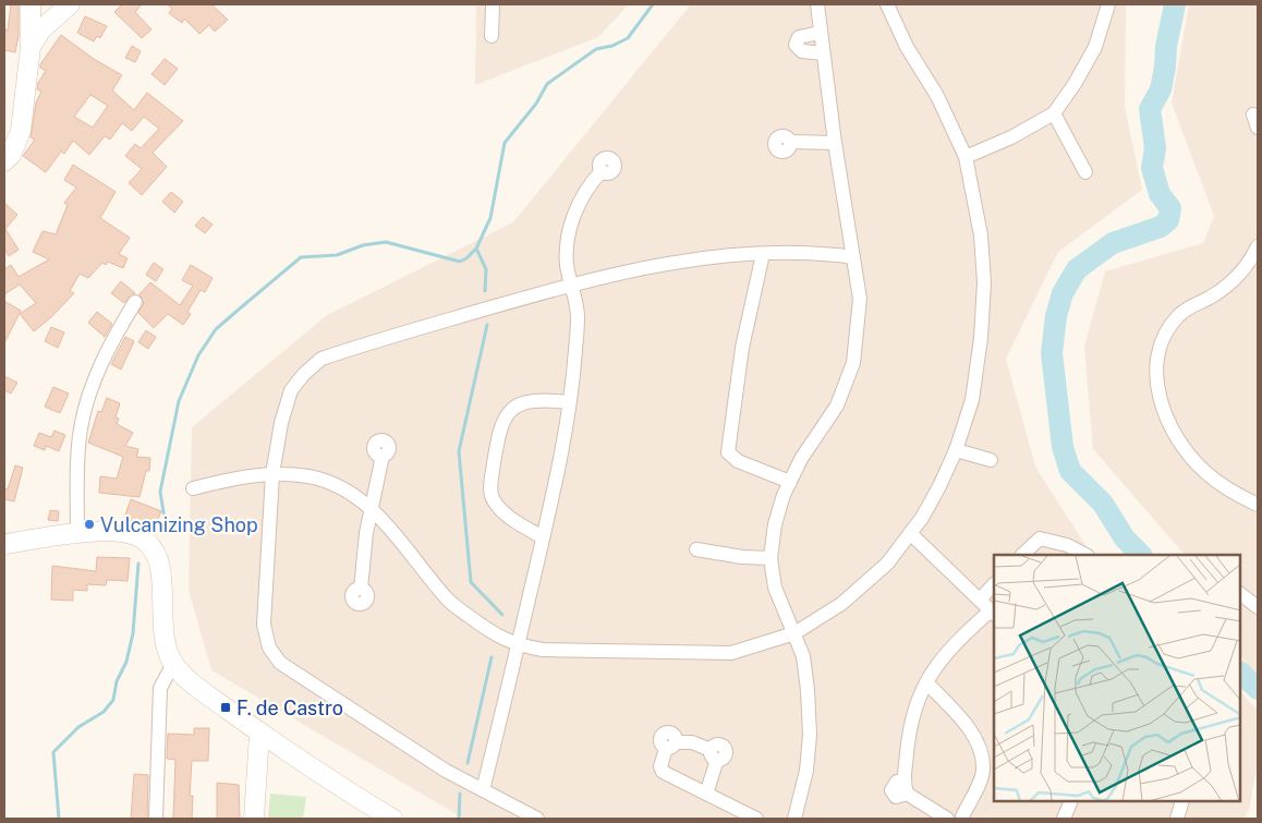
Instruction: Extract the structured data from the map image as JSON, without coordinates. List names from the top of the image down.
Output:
{
  "places": {
    "other": ["Vulcanizing Shop"],
    "transit": ["F. de Castro"]
  }
}
